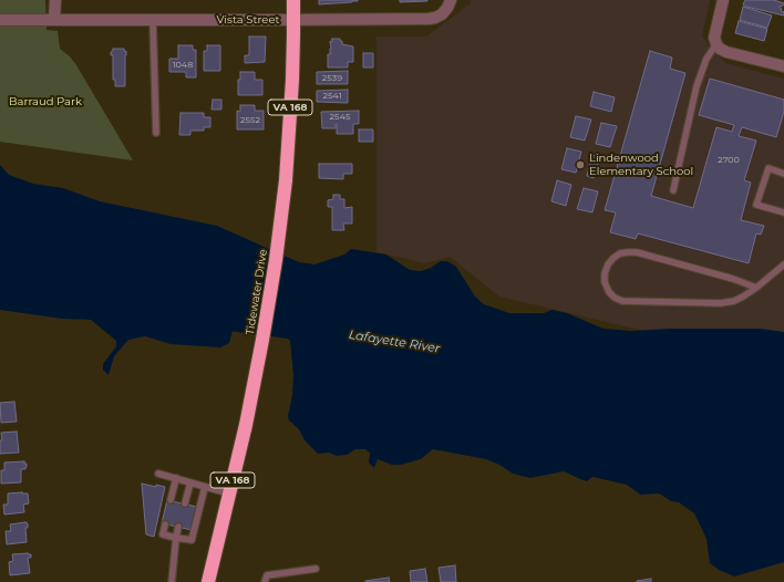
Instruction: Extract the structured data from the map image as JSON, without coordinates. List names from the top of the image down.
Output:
{
  "streets": {
    "highway": ["VA 168", "Tidewater Drive"],
    "street": ["Vista Street"]
  },
  "crossings": [
    ["Vista Street", "Tidewater Drive"]
  ],
  "water": ["Lafayette River"],
  "parks": ["Barraud Park"],
  "places": ["Lindenwood Elementary School"],
  "house_numbers": [
    "1048",
    "2539",
    "2541",
    "2545",
    "2552",
    "2700"
  ]
}
